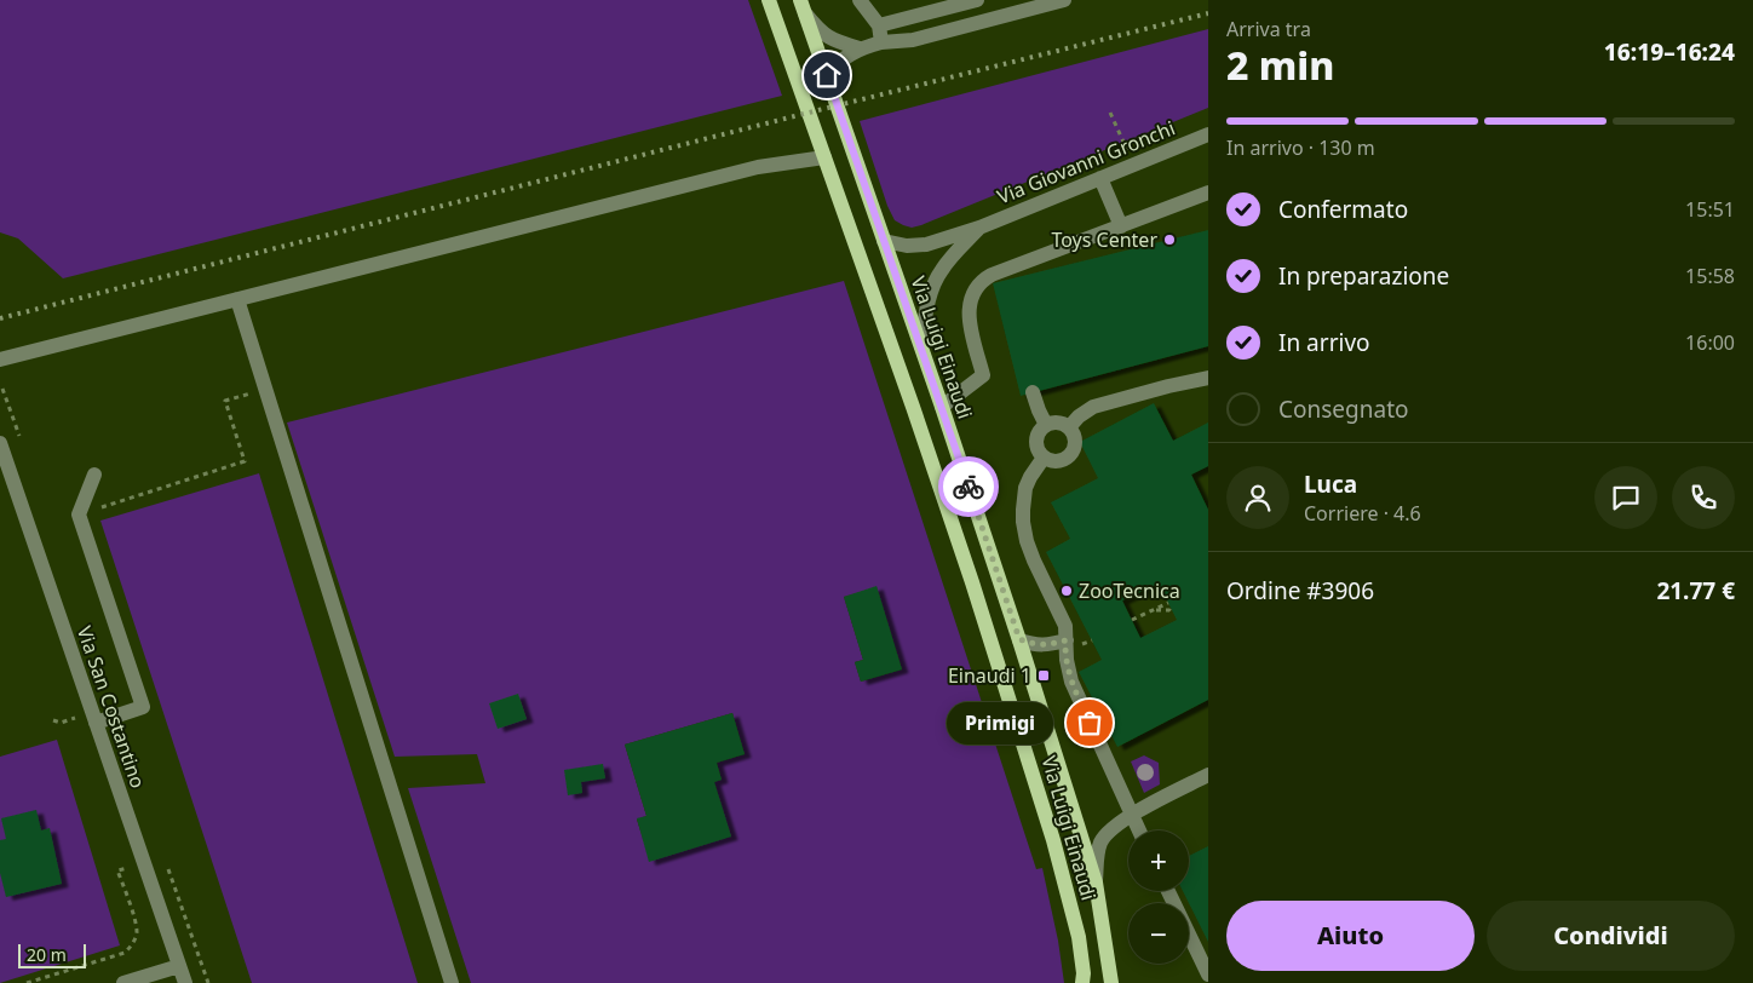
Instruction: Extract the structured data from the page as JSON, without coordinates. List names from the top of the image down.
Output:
{
  "streets": {
    "main road": ["Via Luigi Einaudi"],
    "street": ["Via Giovanni Gronchi", "Via San Costantino"]
  },
  "crossings": [
    ["Via Giovanni Gronchi", "Via Luigi Einaudi"]
  ],
  "places": {
    "other": ["Toys Center", "ZooTecnica", "Primigi"],
    "transit": ["Einaudi 1"]
  },
  "scale_bar": "20 m",
  "page": {
    "heading": ["2 min", "Arriva tra", "16:19–16:24"],
    "panel": [
      "Luca",
      "Corriere · 4.6",
      "Ordine #3906",
      "21.77 €"
    ],
    "bar": "In arrivo · 130 m",
    "list": [
      ["Confermato", "15:51"],
      ["In preparazione", "15:58"],
      ["In arrivo", "16:00"],
      "Consegnato"
    ],
    "bubble": "Primigi",
    "map_buttons": ["+", "−"],
    "buttons": ["Aiuto", "Condividi"],
    "scale": "20 m"
  }
}
